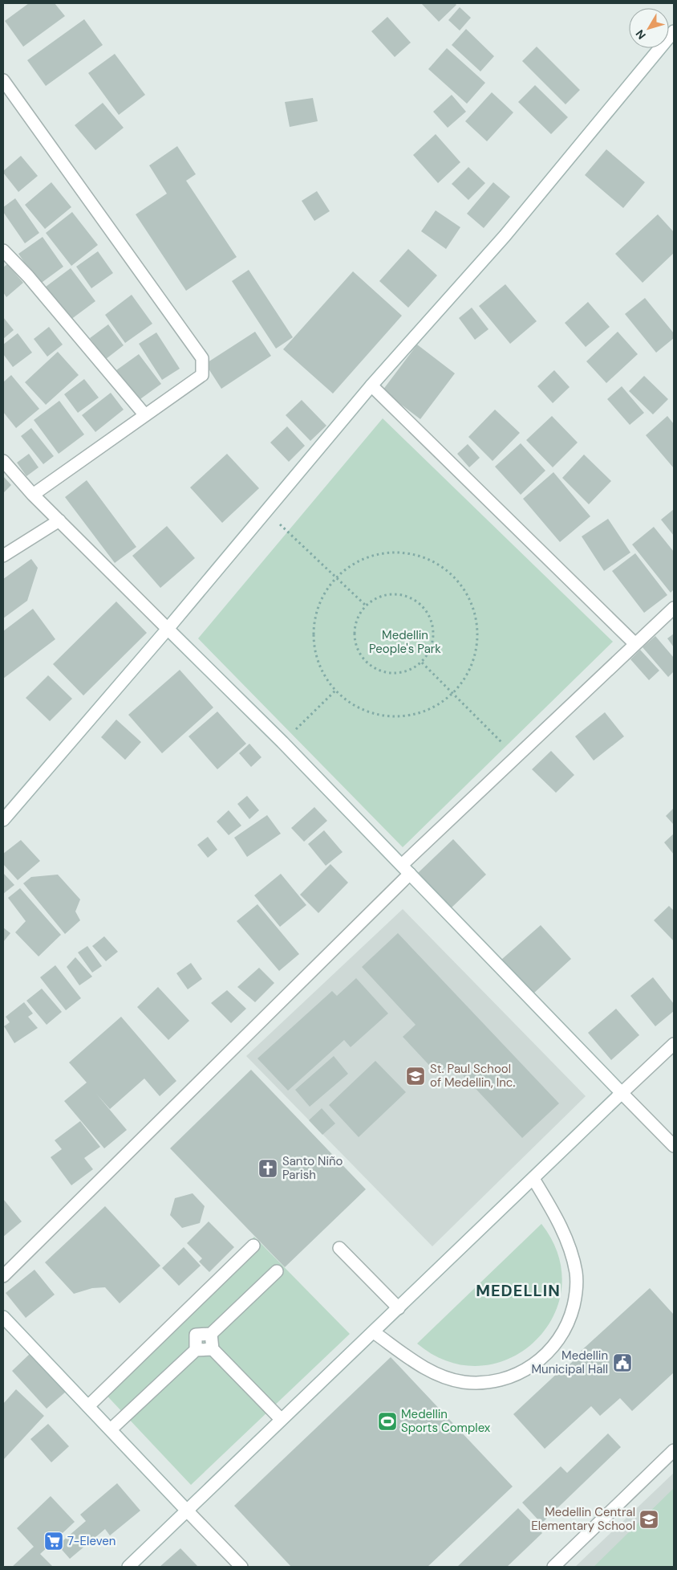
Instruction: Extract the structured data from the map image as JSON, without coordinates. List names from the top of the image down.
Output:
{
  "districts": ["MEDELLIN"],
  "parks": ["Medellin People's Park"],
  "places": {
    "school or university": ["St. Paul School of Medellin, Inc.", "Medellin Central Elementary School"],
    "church": ["Santo Niño Parish"],
    "public building": ["Medellin Municipal Hall"],
    "sports": ["Medellin Sports Complex"],
    "supermarket": ["7-Eleven"]
  },
  "north": "bottom left"
}
